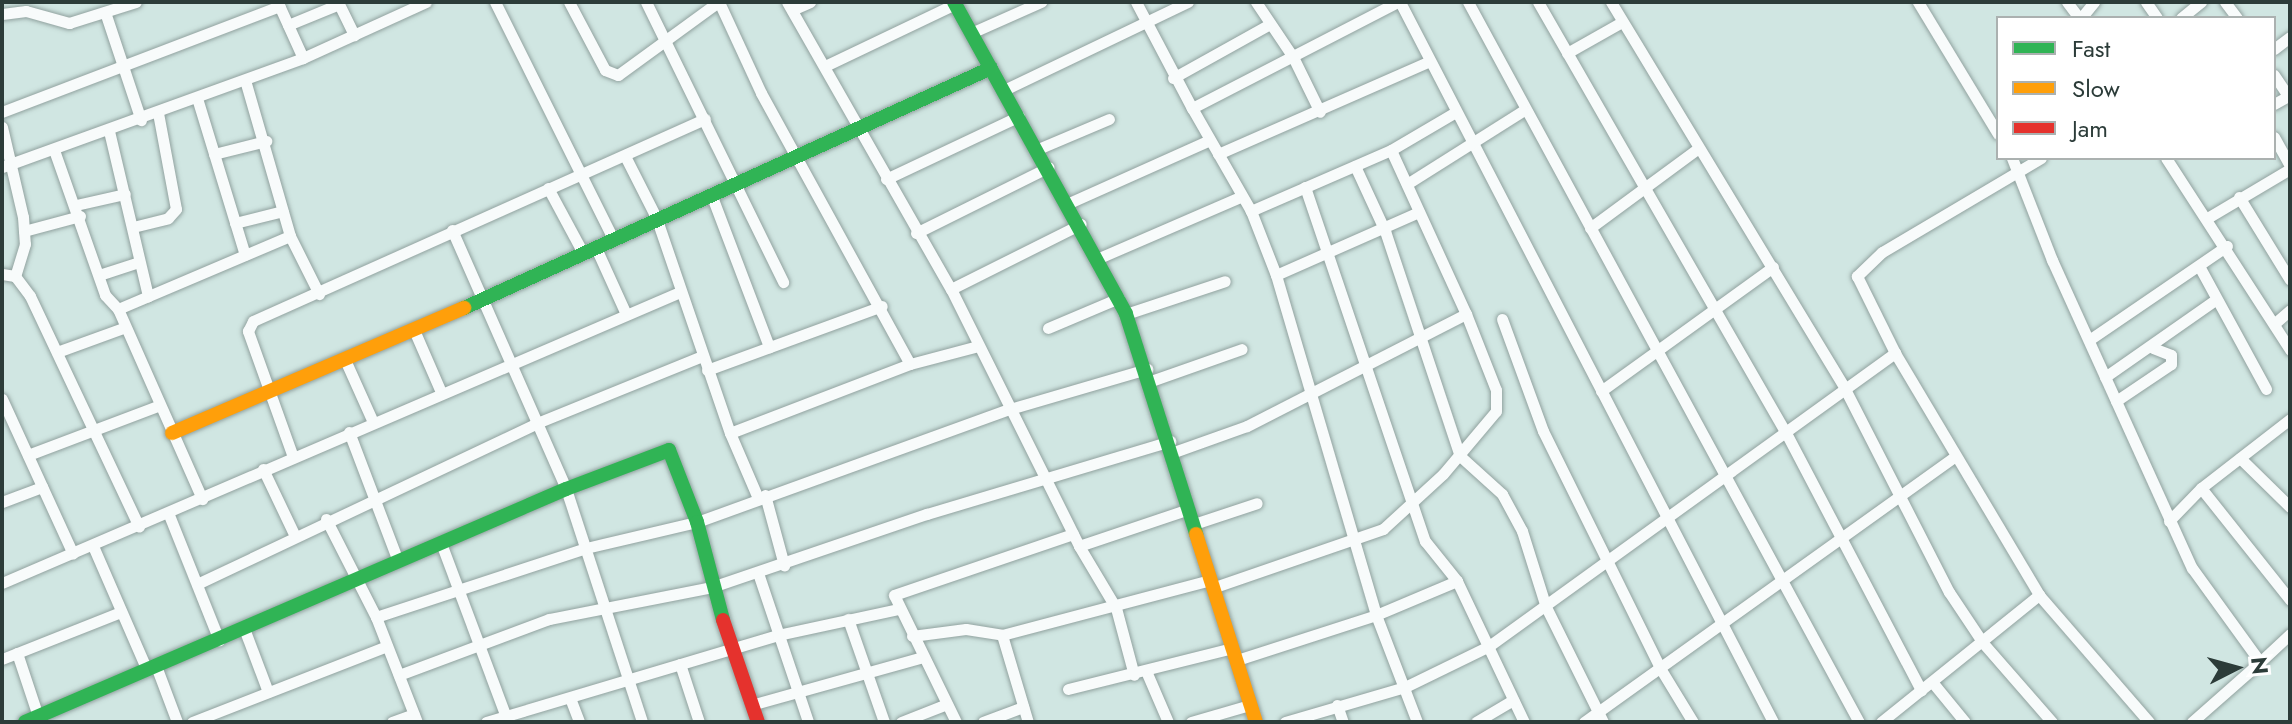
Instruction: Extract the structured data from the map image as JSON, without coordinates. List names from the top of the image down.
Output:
{
  "legend": ["Fast", "Slow", "Jam"],
  "north": "right"
}
